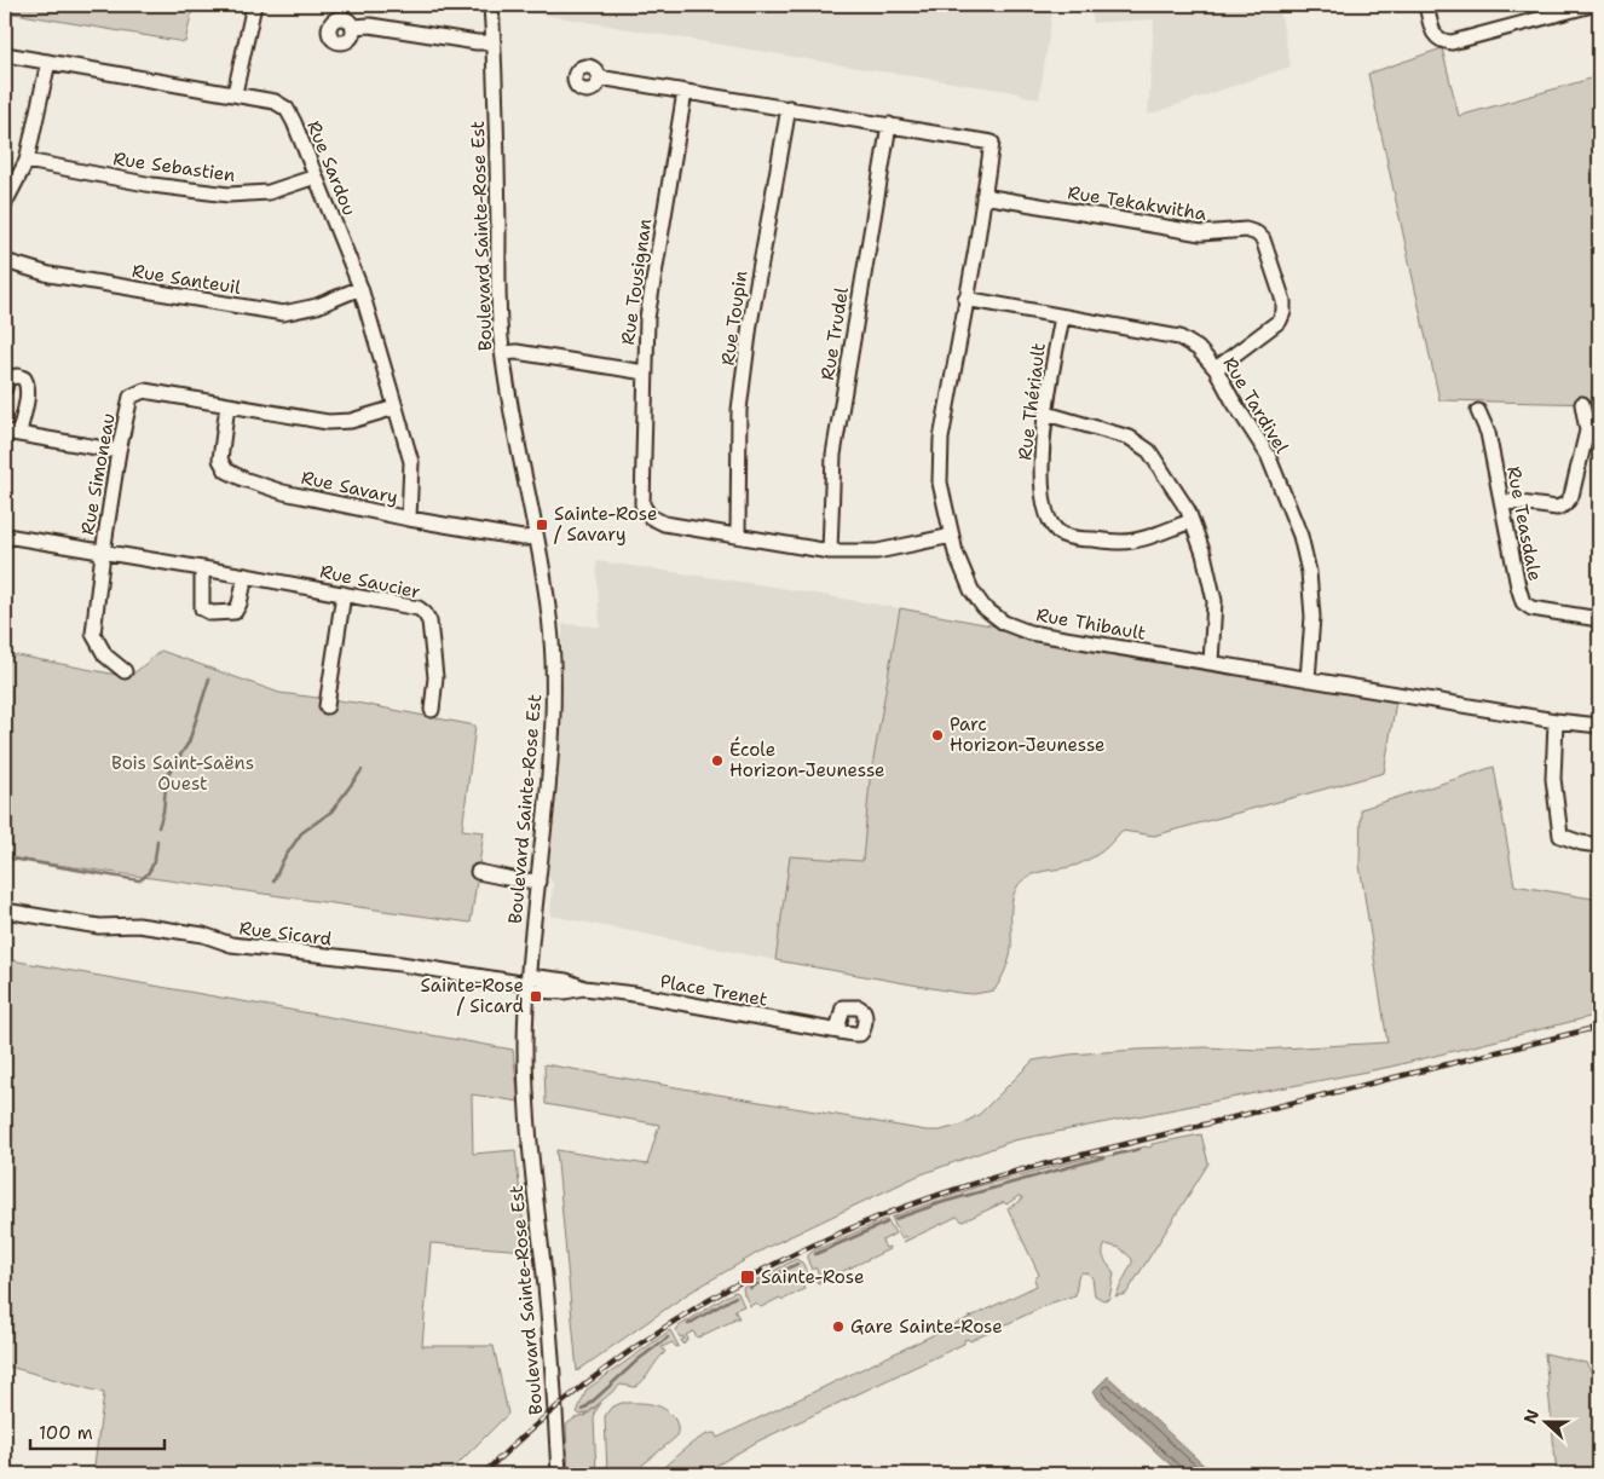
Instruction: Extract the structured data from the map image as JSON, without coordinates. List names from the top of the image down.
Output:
{
  "streets": {
    "street": [
      "Rue Sebastien",
      "Rue Sardou",
      "Rue Tekakwitha",
      "Boulevard Sainte-Rose Est",
      "Rue Santeuil",
      "Rue Tousignan",
      "Rue Toupin",
      "Rue Trudel",
      "Rue Thériault",
      "Rue Tardivel",
      "Rue Simoneau",
      "Rue Savary",
      "Rue Teasdale",
      "Rue Saucier",
      "Rue Thibault",
      "Rue Sicard",
      "Place Trenet"
    ]
  },
  "crossings": [
    ["Rue Sebastien", "Rue Sardou"],
    ["Rue Sardou", "Rue Santeuil"],
    ["Rue Sardou", "Rue Simoneau"],
    ["Rue Sardou", "Rue Savary"],
    ["Rue Tekakwitha", "Rue Tardivel"],
    ["Rue Tekakwitha", "Rue Thibault"],
    ["Boulevard Sainte-Rose Est", "Rue Savary"],
    ["Boulevard Sainte-Rose Est", "Rue Sicard"],
    ["Boulevard Sainte-Rose Est", "Place Trenet"],
    ["Rue Tousignan", "Rue Toupin"],
    ["Rue Tousignan", "Rue Trudel"],
    ["Rue Tousignan", "Rue Thibault"],
    ["Rue Trudel", "Rue Thibault"],
    ["Rue Thériault", "Rue Tardivel"],
    ["Rue Tardivel", "Rue Thibault"],
    ["Rue Simoneau", "Rue Savary"],
    ["Rue Simoneau", "Rue Saucier"],
    ["Rue Sicard", "Place Trenet"]
  ],
  "parks": ["Bois Saint-Saëns Ouest"],
  "places": {
    "transit": ["Sainte-Rose / Savary", "Sainte-Rose / Sicard", "Sainte-Rose"],
    "other": ["Parc Horizon-Jeunesse", "École Horizon-Jeunesse", "Gare Sainte-Rose"]
  },
  "scale_bar": "100 m",
  "north": "left"
}
